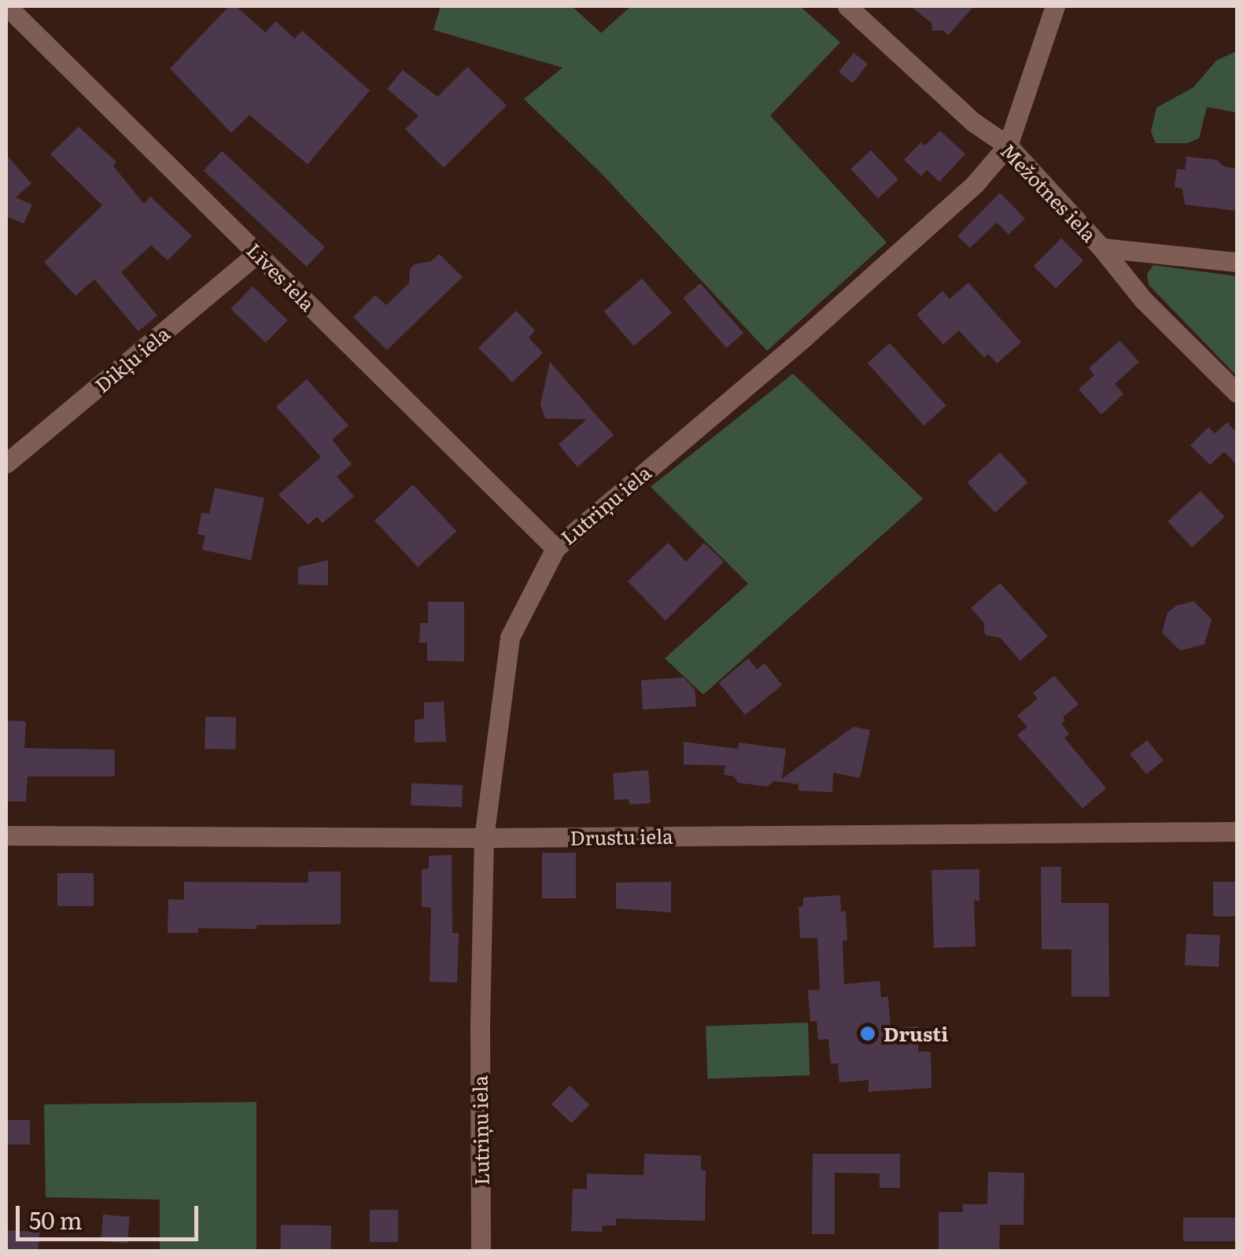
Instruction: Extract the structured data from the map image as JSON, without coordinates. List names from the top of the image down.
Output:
{
  "streets": {
    "street": [
      "Mežotnes iela",
      "Līves iela",
      "Dikļu iela",
      "Lutriņu iela",
      "Drustu iela"
    ]
  },
  "crossings": [
    ["Mežotnes iela", "Lutriņu iela"],
    ["Līves iela", "Dikļu iela"],
    ["Līves iela", "Lutriņu iela"],
    ["Lutriņu iela", "Drustu iela"]
  ],
  "places": ["Drusti"],
  "scale_bar": "50 m"
}
